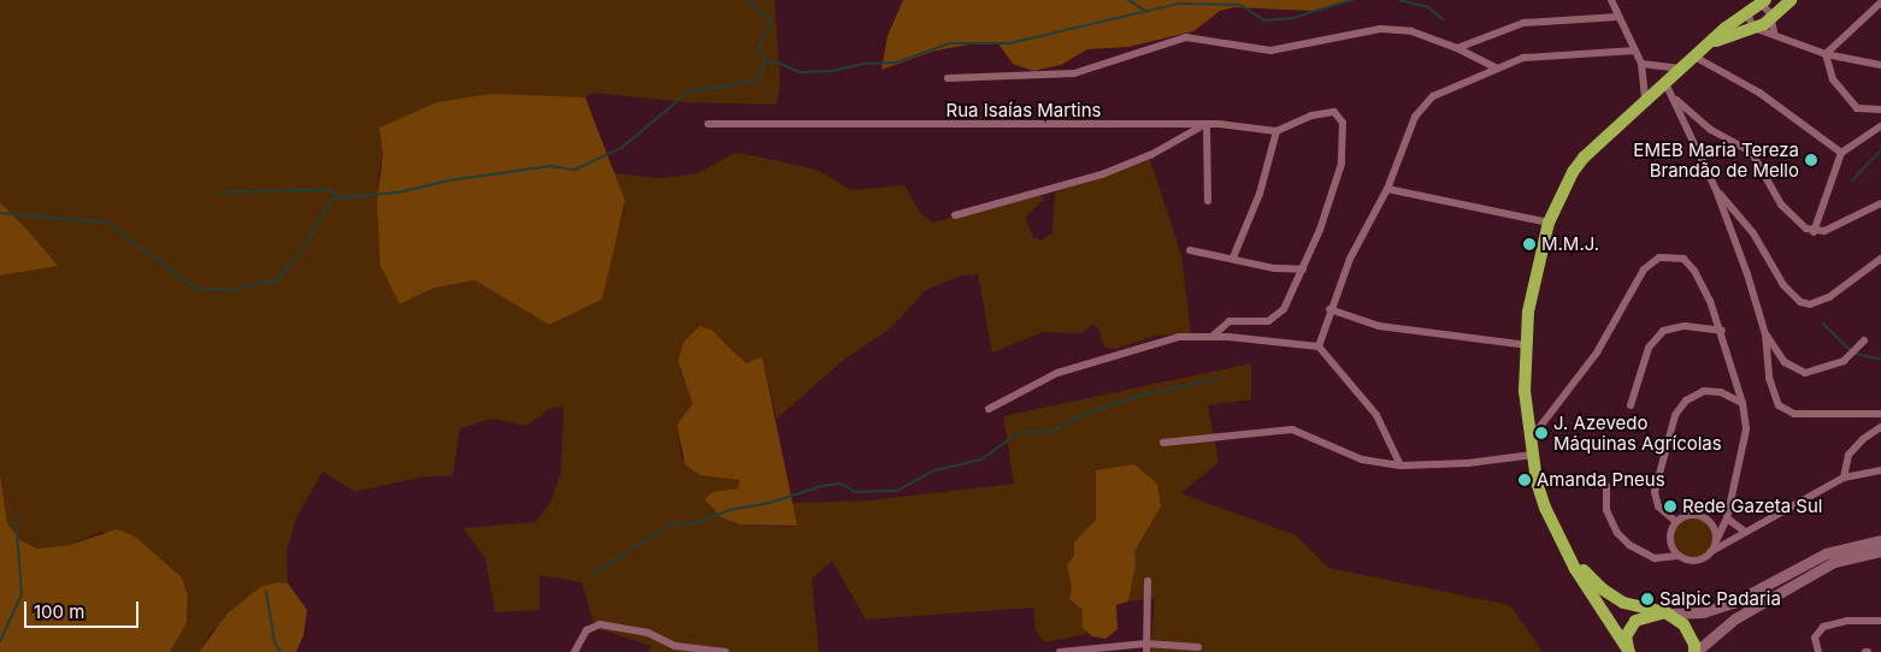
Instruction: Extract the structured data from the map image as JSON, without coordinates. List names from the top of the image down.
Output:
{
  "streets": {
    "street": ["Rua Isaías Martins"]
  },
  "places": [
    "EMEB Maria Tereza Brandão de Mello",
    "M.M.J.",
    "J. Azevedo Máquinas Agrícolas",
    "Amanda Pneus",
    "Rede Gazeta Sul",
    "Salpic Padaria"
  ],
  "scale_bar": "100 m"
}
